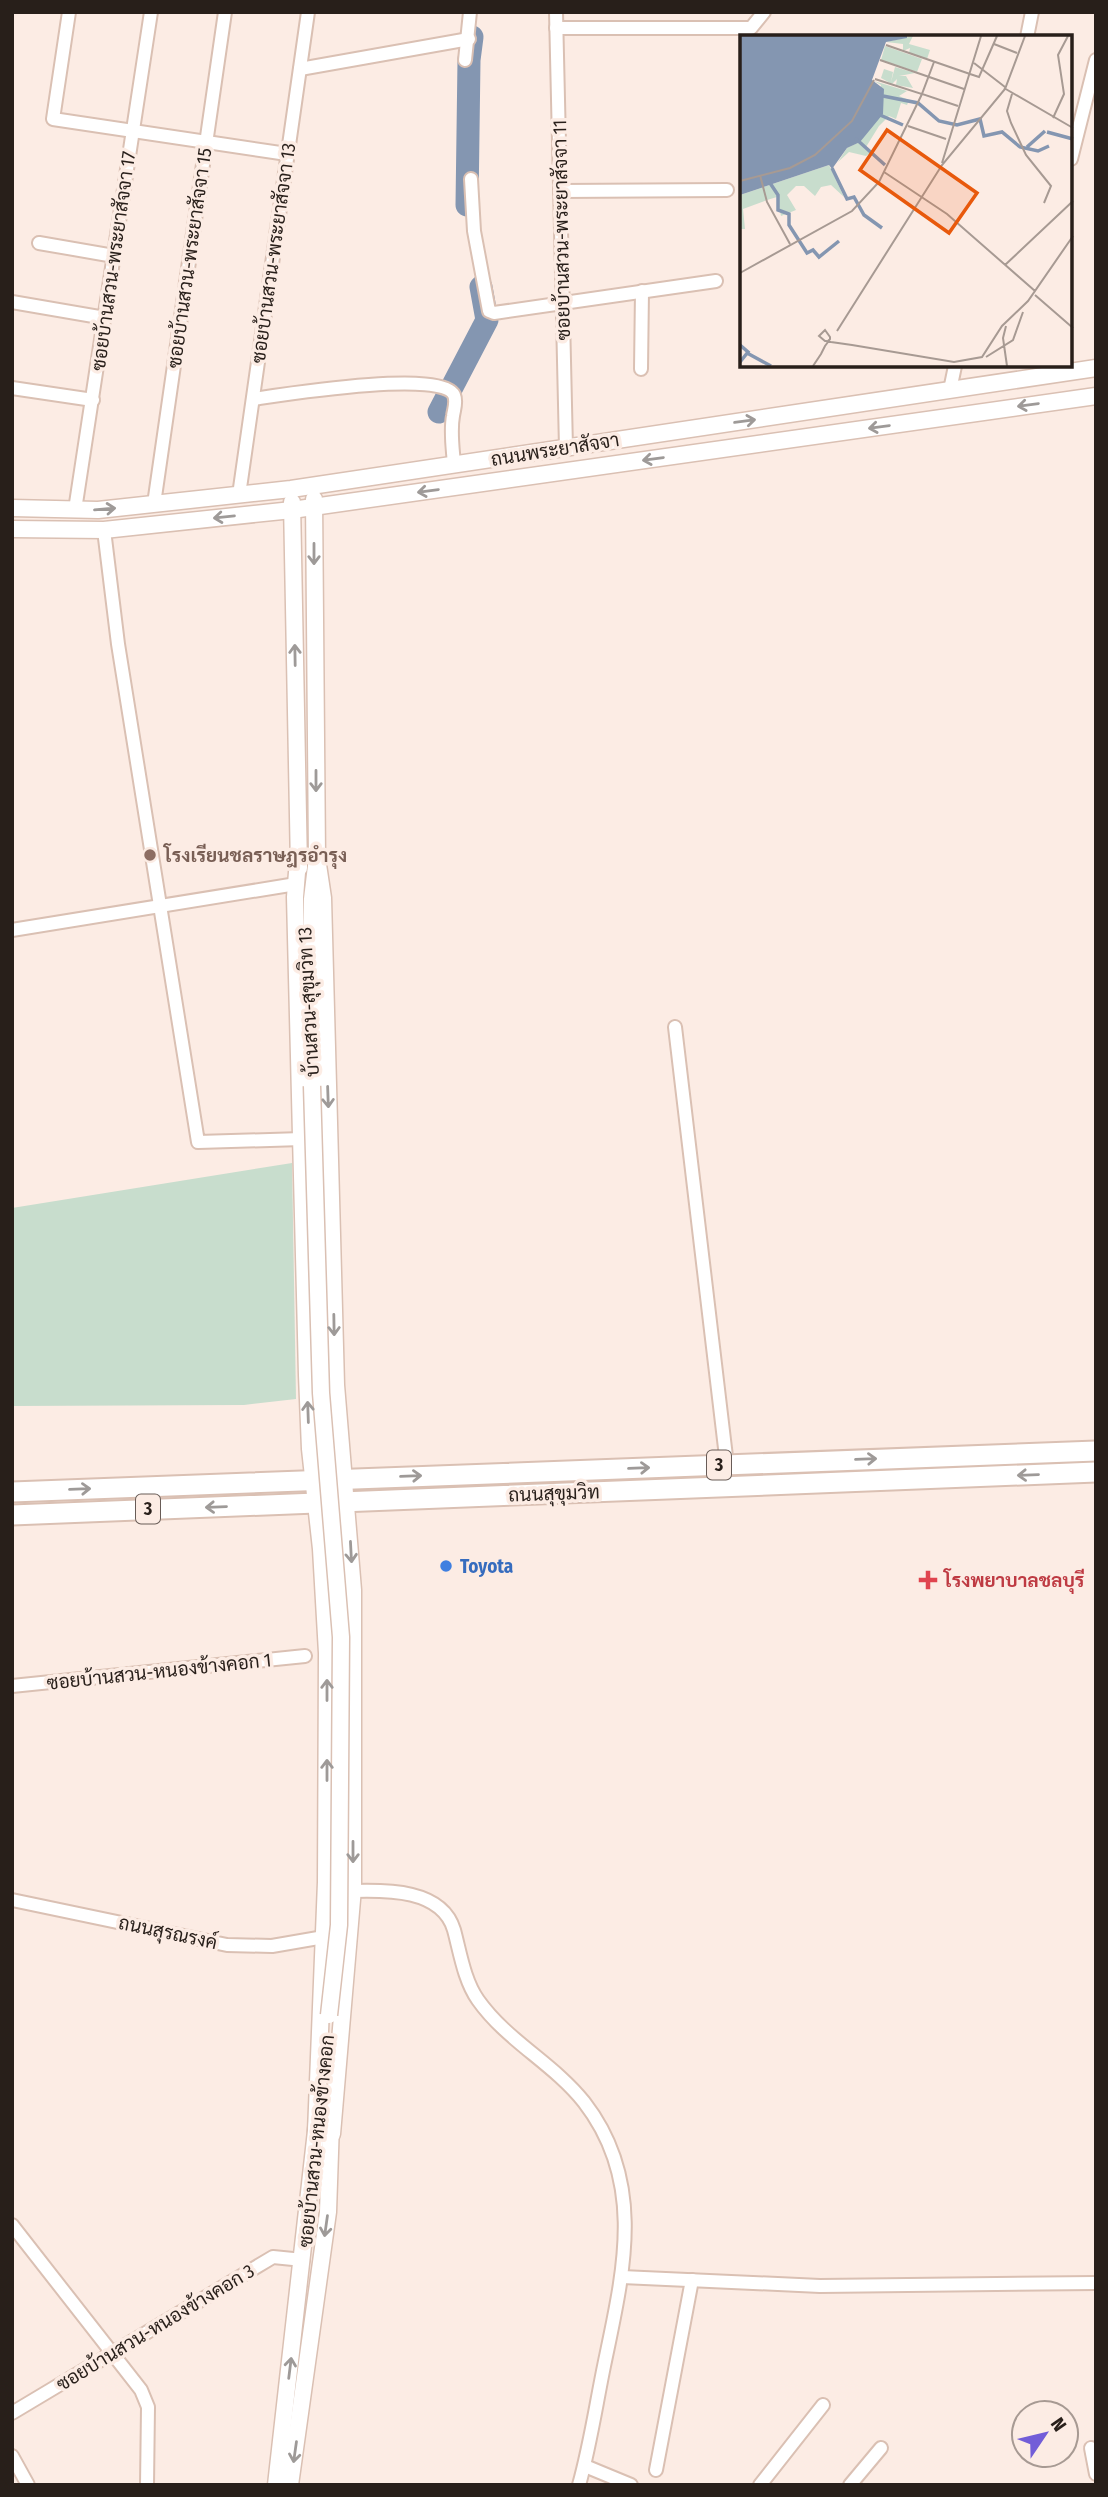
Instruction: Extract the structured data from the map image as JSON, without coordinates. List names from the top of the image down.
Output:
{
  "streets": {
    "main road": [
      "ถนนพระยาสัจจา",
      "บ้านสวน-สุขุมวิท 13",
      "3",
      "ถนนสุขุมวิท",
      "ซอยบ้านสวน-หนองข้างคอก"
    ],
    "street": [
      "ซอยบ้านสวน-พระยาสัจจา 11",
      "ซอยบ้านสวน-พระยาสัจจา 13",
      "ซอยบ้านสวน-พระยาสัจจา 15",
      "ซอยบ้านสวน-พระยาสัจจา 17",
      "ซอยบ้านสวน-หนองข้างคอก 1",
      "ถนนสุรณรงค์",
      "ซอยบ้านสวน-หนองข้างคอก 3"
    ]
  },
  "crossings": [
    ["ซอยบ้านสวน-พระยาสัจจา 11", "ถนนพระยาสัจจา"],
    ["ซอยบ้านสวน-พระยาสัจจา 13", "ถนนพระยาสัจจา"],
    ["ซอยบ้านสวน-พระยาสัจจา 15", "ถนนพระยาสัจจา"],
    ["ซอยบ้านสวน-พระยาสัจจา 17", "ถนนพระยาสัจจา"],
    ["ถนนพระยาสัจจา", "บ้านสวน-สุขุมวิท 13"],
    ["บ้านสวน-สุขุมวิท 13", "ซอยบ้านสวน-หนองข้างคอก"],
    ["ซอยบ้านสวน-หนองข้างคอก", "ซอยบ้านสวน-หนองข้างคอก 3"]
  ],
  "places": {
    "other": ["โรงเรียนชลราษฎรอำรุง", "Toyota"],
    "health": ["โรงพยาบาลชลบุรี"]
  },
  "north": "top right"
}
